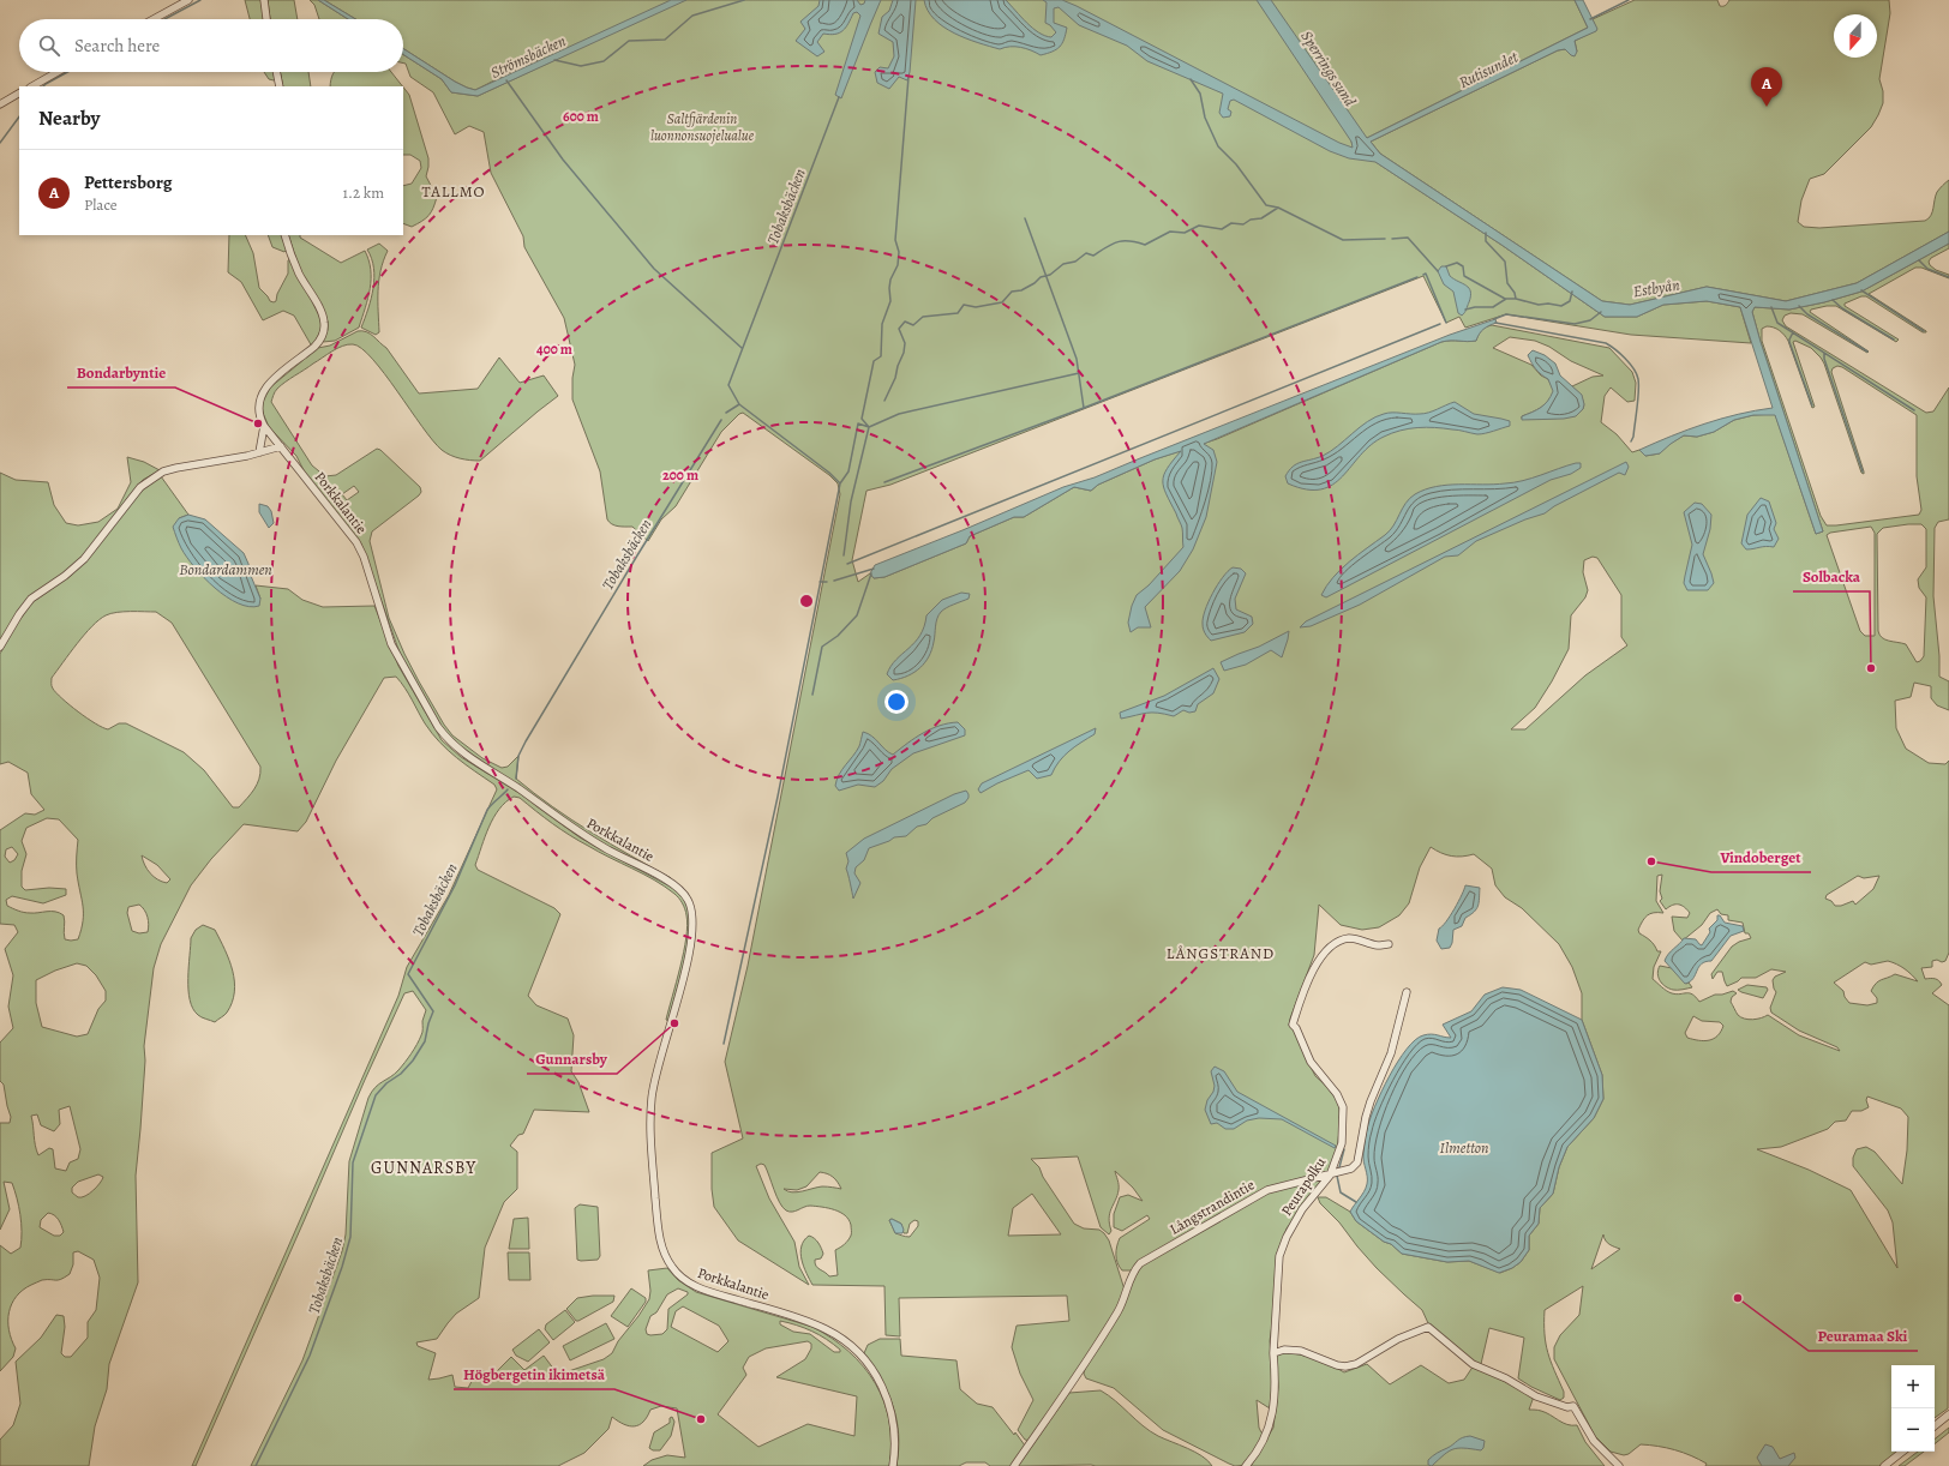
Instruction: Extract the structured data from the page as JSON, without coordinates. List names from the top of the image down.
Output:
{
  "streets": {
    "street": ["Porkkalantie", "Peurapolku", "Långstrandintie"]
  },
  "crossings": [
    ["Peurapolku", "Långstrandintie"]
  ],
  "districts": ["TALLMO", "LÅNGSTRAND", "GUNNARSBY"],
  "water": [
    "Strömsbäcken",
    "Sperrings sund",
    "Rutisundet",
    "Tobaksbäcken",
    "Estbyån",
    "Bondardammen",
    "Ilmetton"
  ],
  "parks": ["Saltfjärdenin luonnonsuojelualue"],
  "places": [
    "Bondarbyntie",
    "Solbacka",
    "Vindoberget",
    "Gunnarsby",
    "Peuramaa Ski",
    "Högbergetin ikimetsä"
  ],
  "north": "bottom",
  "page": {
    "search": "Search here",
    "pins": "A",
    "heading": "Nearby",
    "list": [
      {
        "mark": "A",
        "name": "Pettersborg",
        "note": "Place",
        "value": "1.2 km"
      }
    ],
    "map_buttons": ["+", "−"]
  },
  "rings": ["600 m", "400 m", "200 m"]
}
